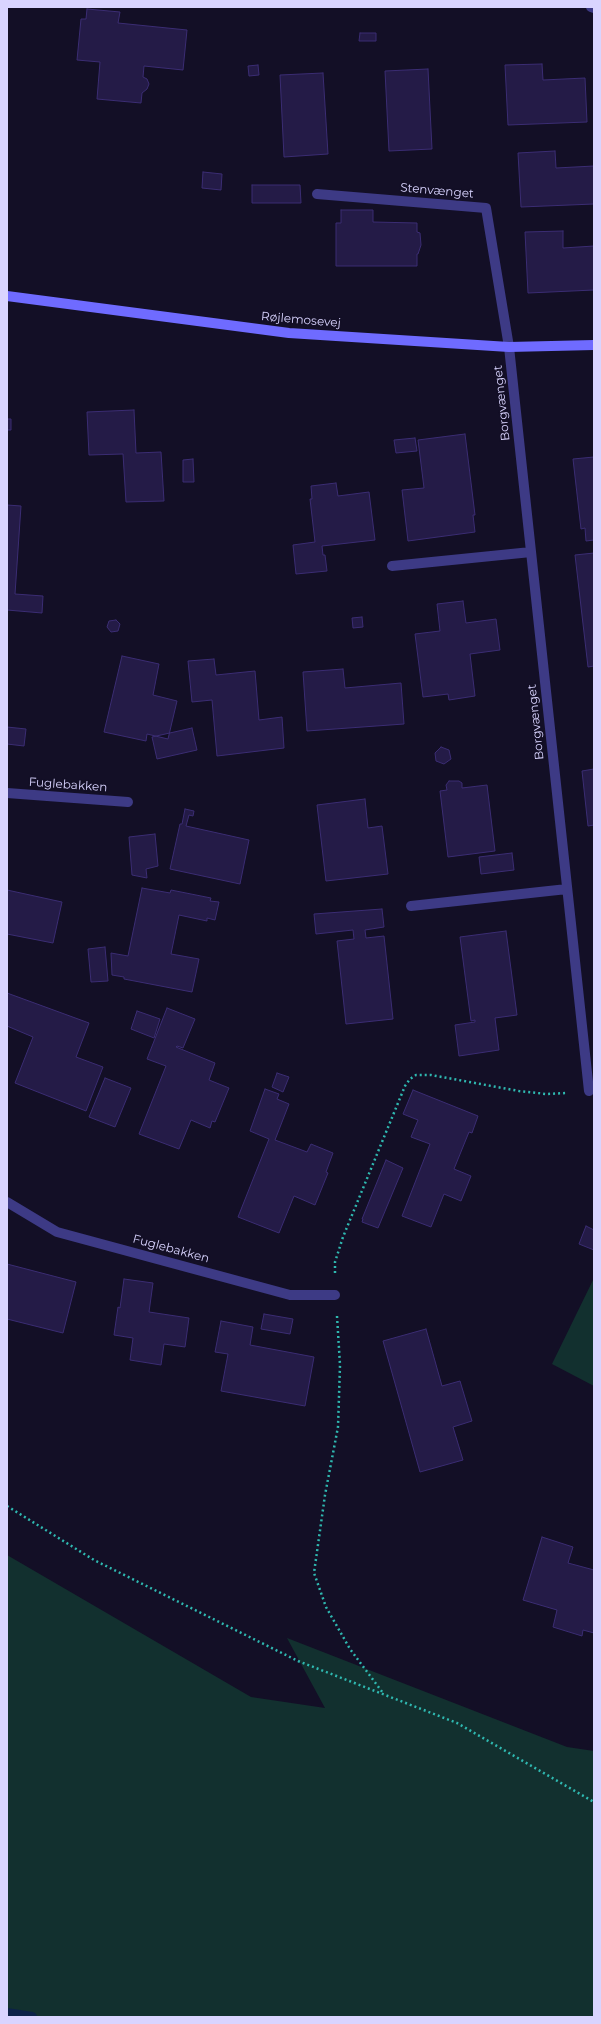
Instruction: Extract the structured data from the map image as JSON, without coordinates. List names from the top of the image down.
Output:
{
  "streets": {
    "street": [
      "Stenvænget",
      "Røjlemosevej",
      "Borgvænget",
      "Fuglebakken"
    ]
  },
  "crossings": [
    ["Stenvænget", "Røjlemosevej"],
    ["Stenvænget", "Borgvænget"],
    ["Røjlemosevej", "Borgvænget"]
  ]
}
